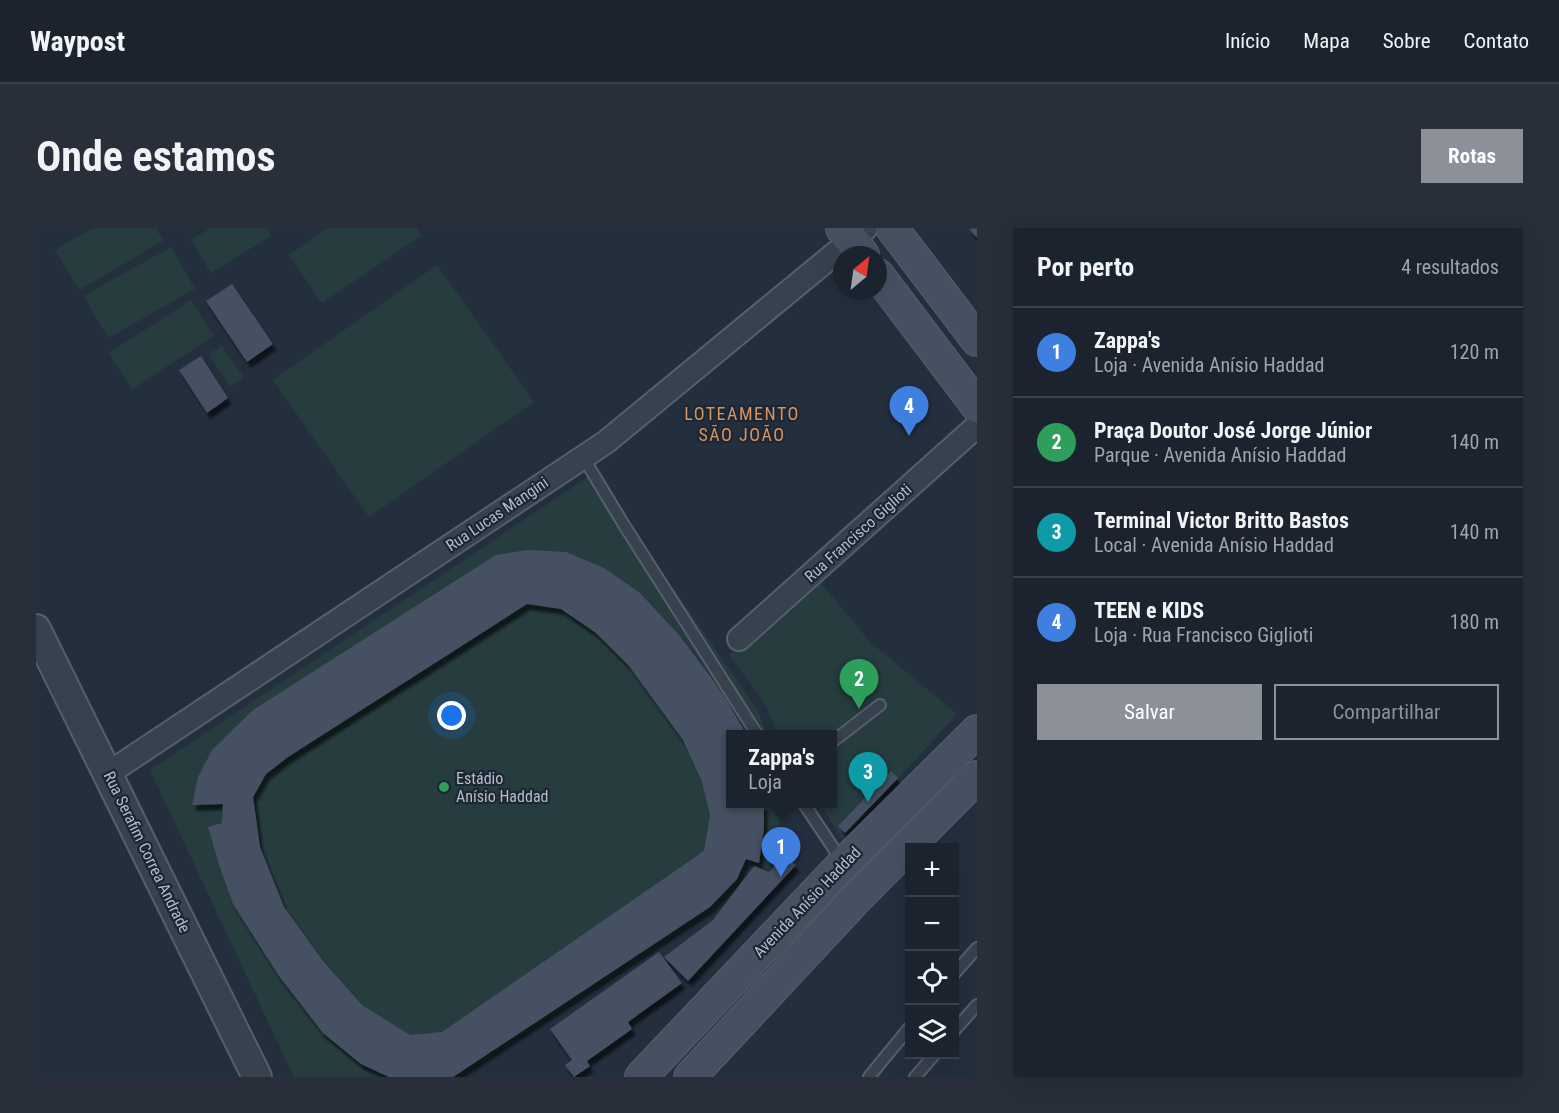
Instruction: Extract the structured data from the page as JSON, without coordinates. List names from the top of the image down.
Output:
{
  "streets": {
    "main road": ["Avenida Anísio Haddad"],
    "street": ["Rua Lucas Mangini", "Rua Francisco Giglioti", "Rua Serafim Correa Andrade"]
  },
  "crossings": [
    ["Rua Lucas Mangini", "Rua Serafim Correa Andrade"]
  ],
  "districts": ["LOTEAMENTO SÃO JOÃO"],
  "places": ["Estádio Anísio Haddad"],
  "north": "top right",
  "page": {
    "header": "Waypost",
    "nav": [
      "Início",
      "Mapa",
      "Sobre",
      "Contato"
    ],
    "buttons": [
      "Rotas",
      ["Salvar", "Compartilhar"]
    ],
    "title": "Onde estamos",
    "heading": ["Por perto", "4 resultados"],
    "list": [
      {
        "mark": "1",
        "name": "Zappa's",
        "note": "Loja · Avenida Anísio Haddad",
        "value": "120 m"
      },
      {
        "mark": "2",
        "name": "Praça Doutor José Jorge Júnior",
        "note": "Parque · Avenida Anísio Haddad",
        "value": "140 m"
      },
      {
        "mark": "3",
        "name": "Terminal Victor Britto Bastos",
        "note": "Local · Avenida Anísio Haddad",
        "value": "140 m"
      },
      {
        "mark": "4",
        "name": "TEEN e KIDS",
        "note": "Loja · Rua Francisco Giglioti",
        "value": "180 m"
      }
    ],
    "pins": [
      "4",
      "2",
      "3",
      "1"
    ],
    "popup": ["Zappa's", "Loja"],
    "map_buttons": ["+", "−"]
  }
}
